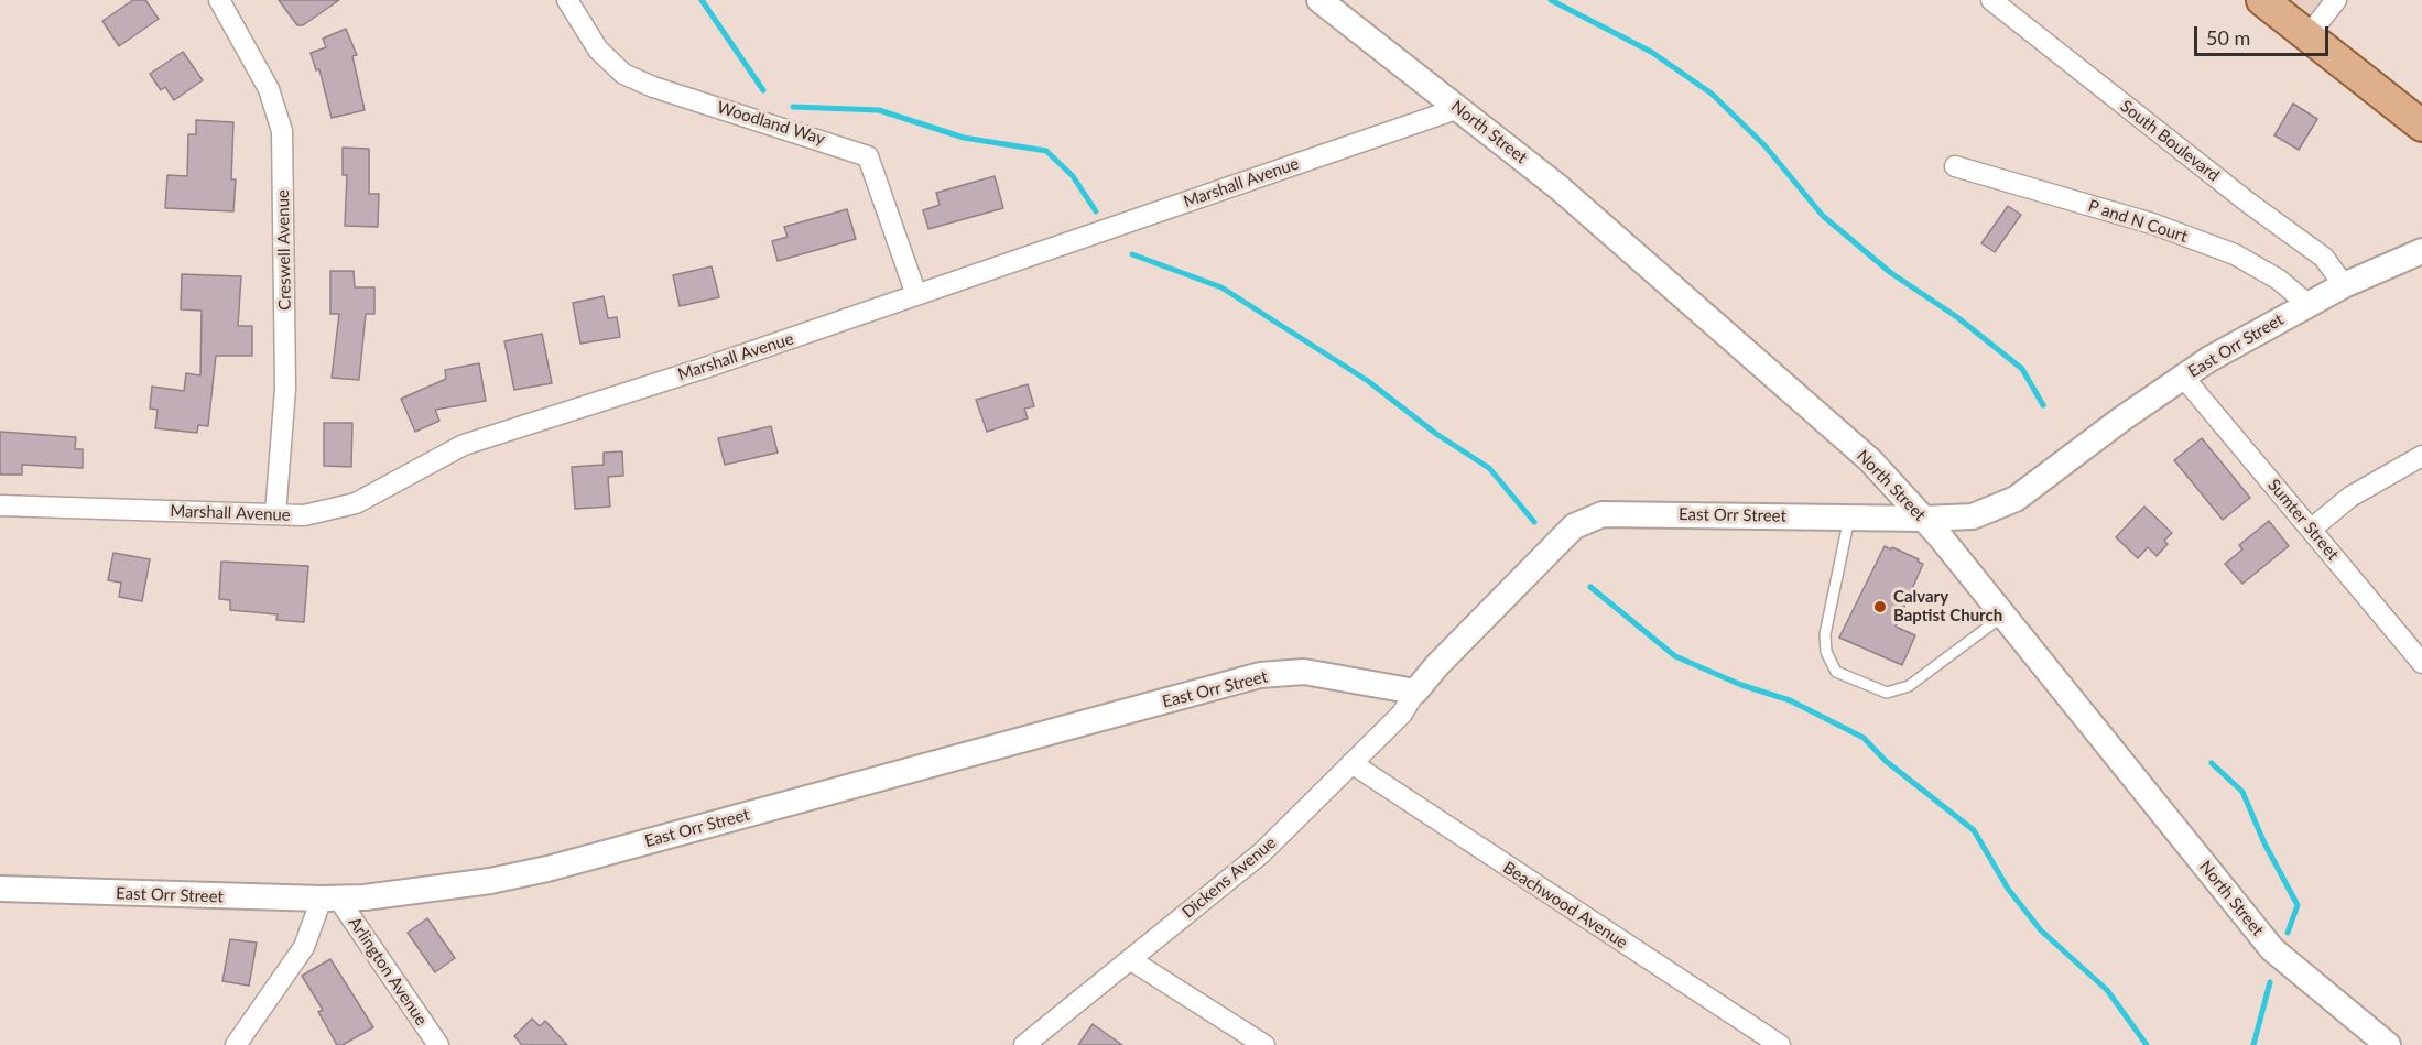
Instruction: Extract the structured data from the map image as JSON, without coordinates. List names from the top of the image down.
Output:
{
  "streets": {
    "street": [
      "Woodland Way",
      "North Street",
      "South Boulevard",
      "Marshall Avenue",
      "P and N Court",
      "Creswell Avenue",
      "East Orr Street",
      "Sumter Street",
      "Dickens Avenue",
      "Beachwood Avenue",
      "Arlington Avenue"
    ]
  },
  "crossings": [
    ["Woodland Way", "Marshall Avenue"],
    ["North Street", "Marshall Avenue"],
    ["North Street", "East Orr Street"],
    ["South Boulevard", "East Orr Street"],
    ["Marshall Avenue", "Creswell Avenue"],
    ["P and N Court", "East Orr Street"],
    ["East Orr Street", "Sumter Street"],
    ["East Orr Street", "Dickens Avenue"],
    ["East Orr Street", "Arlington Avenue"],
    ["Dickens Avenue", "Beachwood Avenue"]
  ],
  "places": ["Calvary Baptist Church"],
  "scale_bar": "50 m"
}
